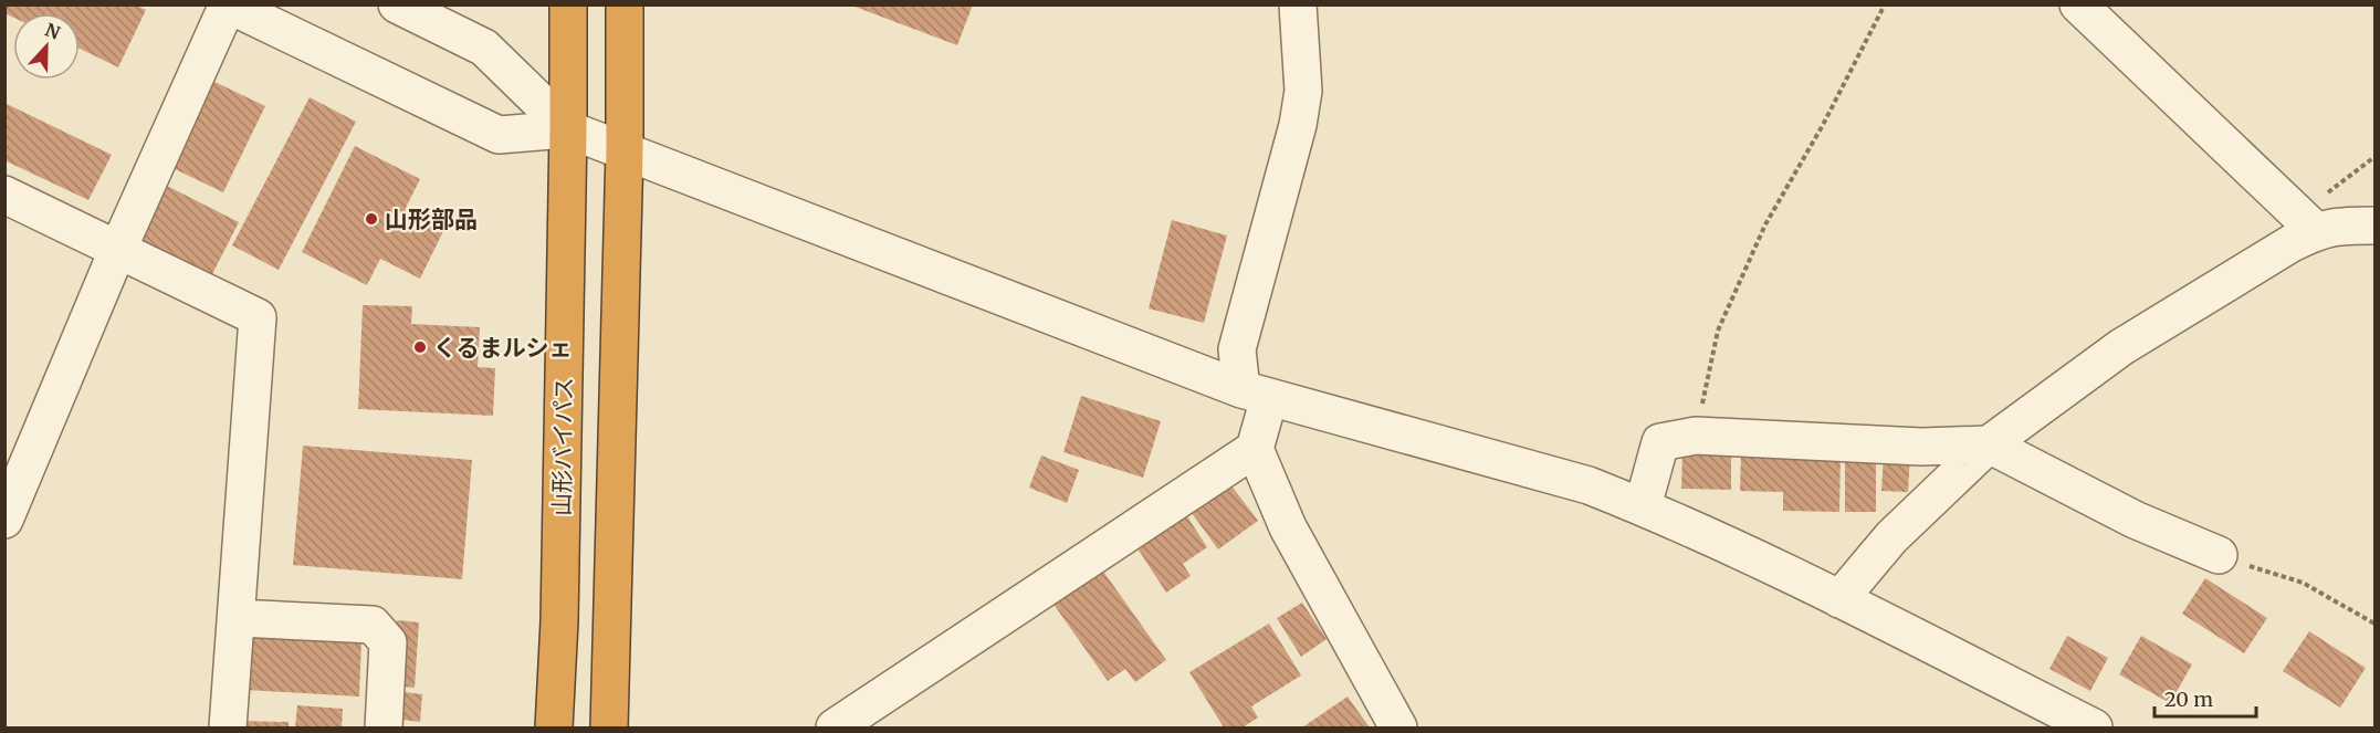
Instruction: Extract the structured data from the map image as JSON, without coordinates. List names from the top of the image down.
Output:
{
  "streets": {
    "highway": ["山形バイパス"]
  },
  "places": ["山形部品", "くるまルシェ"],
  "scale_bar": "20 m",
  "north": "top"
}
